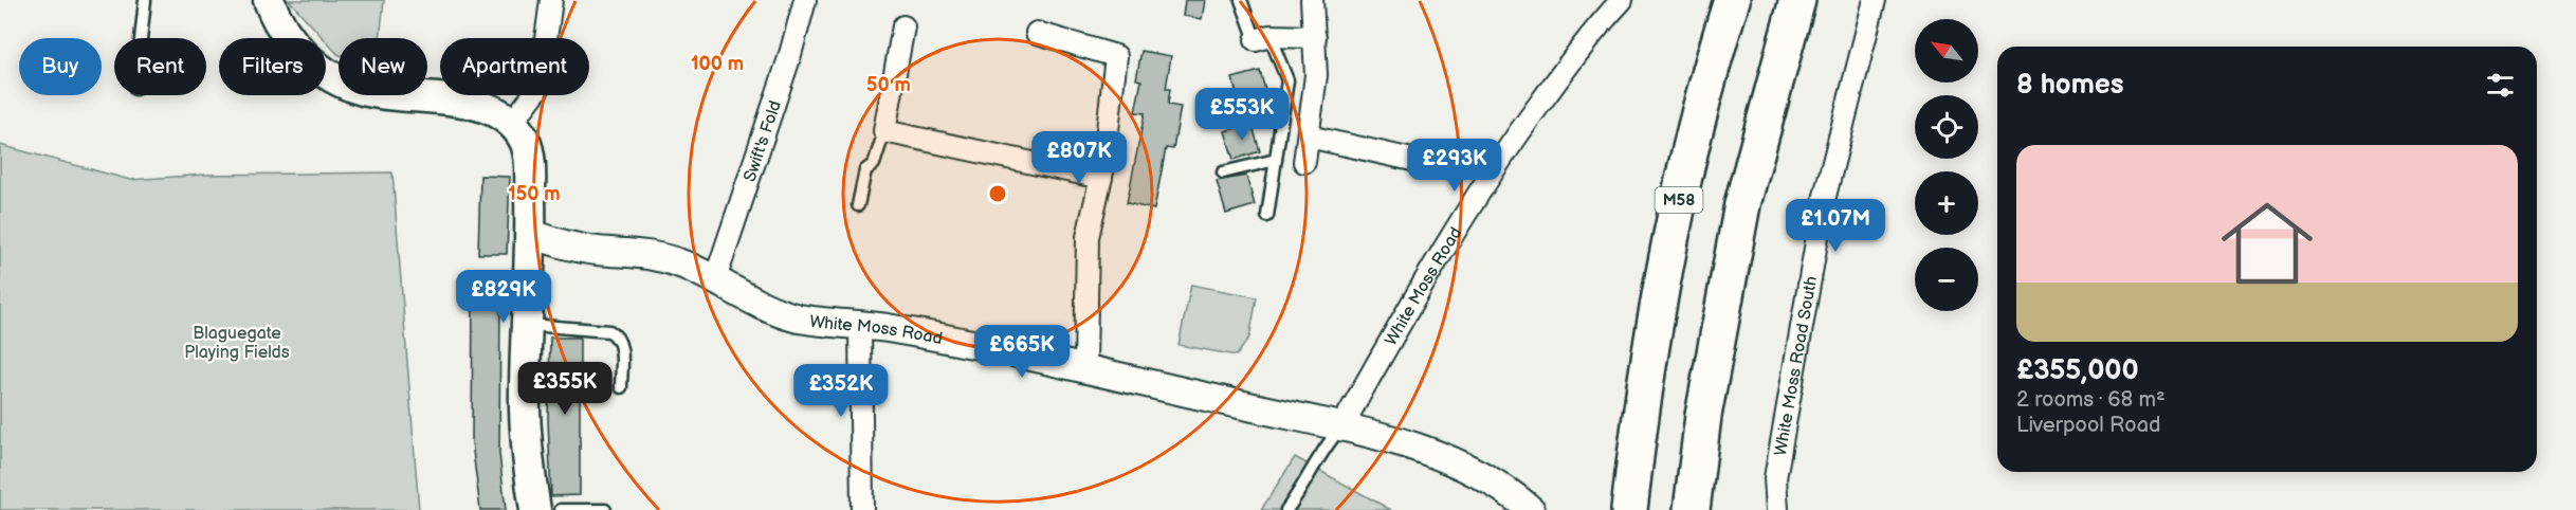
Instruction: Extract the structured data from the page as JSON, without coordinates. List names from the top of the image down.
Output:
{
  "streets": {
    "highway": ["M58"],
    "street": ["Swift's Fold", "White Moss Road", "White Moss Road South"]
  },
  "crossings": [
    ["Swift's Fold", "White Moss Road"]
  ],
  "parks": ["Blaguegate Playing Fields"],
  "north": "top left",
  "page": {
    "map_buttons": ["+", "−"],
    "chip": [
      "Buy",
      "Rent",
      "Filters",
      "New",
      "Apartment"
    ],
    "heading": "8 homes",
    "price": [
      "£553K",
      "£807K",
      "£293K",
      "£1.07M",
      "£829K",
      "£665K",
      "£355K",
      "£352K"
    ],
    "list": [
      {
        "name": "£355,000",
        "note": "2 rooms · 68 m² · Liverpool Road"
      }
    ]
  },
  "rings": ["100 m", "50 m", "150 m"]
}
